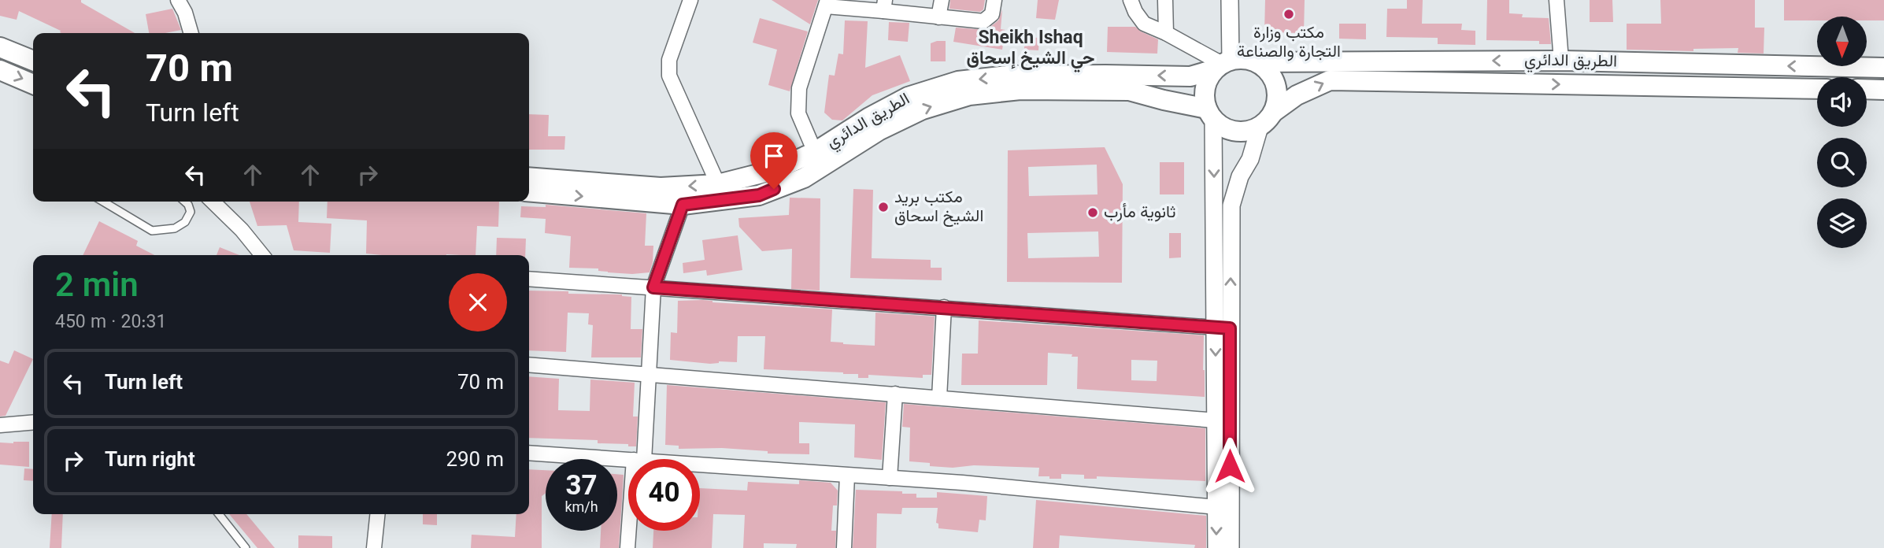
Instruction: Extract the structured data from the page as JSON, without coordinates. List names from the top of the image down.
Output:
{
  "streets": {
    "main road": ["الطريق الدائري"]
  },
  "districts": ["Sheikh Ishaq حي الشيخ إسحاق"],
  "places": ["مكتب وزارة التجارة والصناعة", "مكتب بريد الشيخ اسحاق", "ثانوية مأرب"],
  "north": "bottom",
  "page": {
    "turn": ["70 m", "Turn left"],
    "heading": ["2 min", "450 m · 20:31"],
    "list": [
      {
        "name": "Turn left",
        "value": "70 m"
      },
      {
        "name": "Turn right",
        "value": "290 m"
      }
    ],
    "speed": "37 km/h",
    "limit": "40"
  }
}
